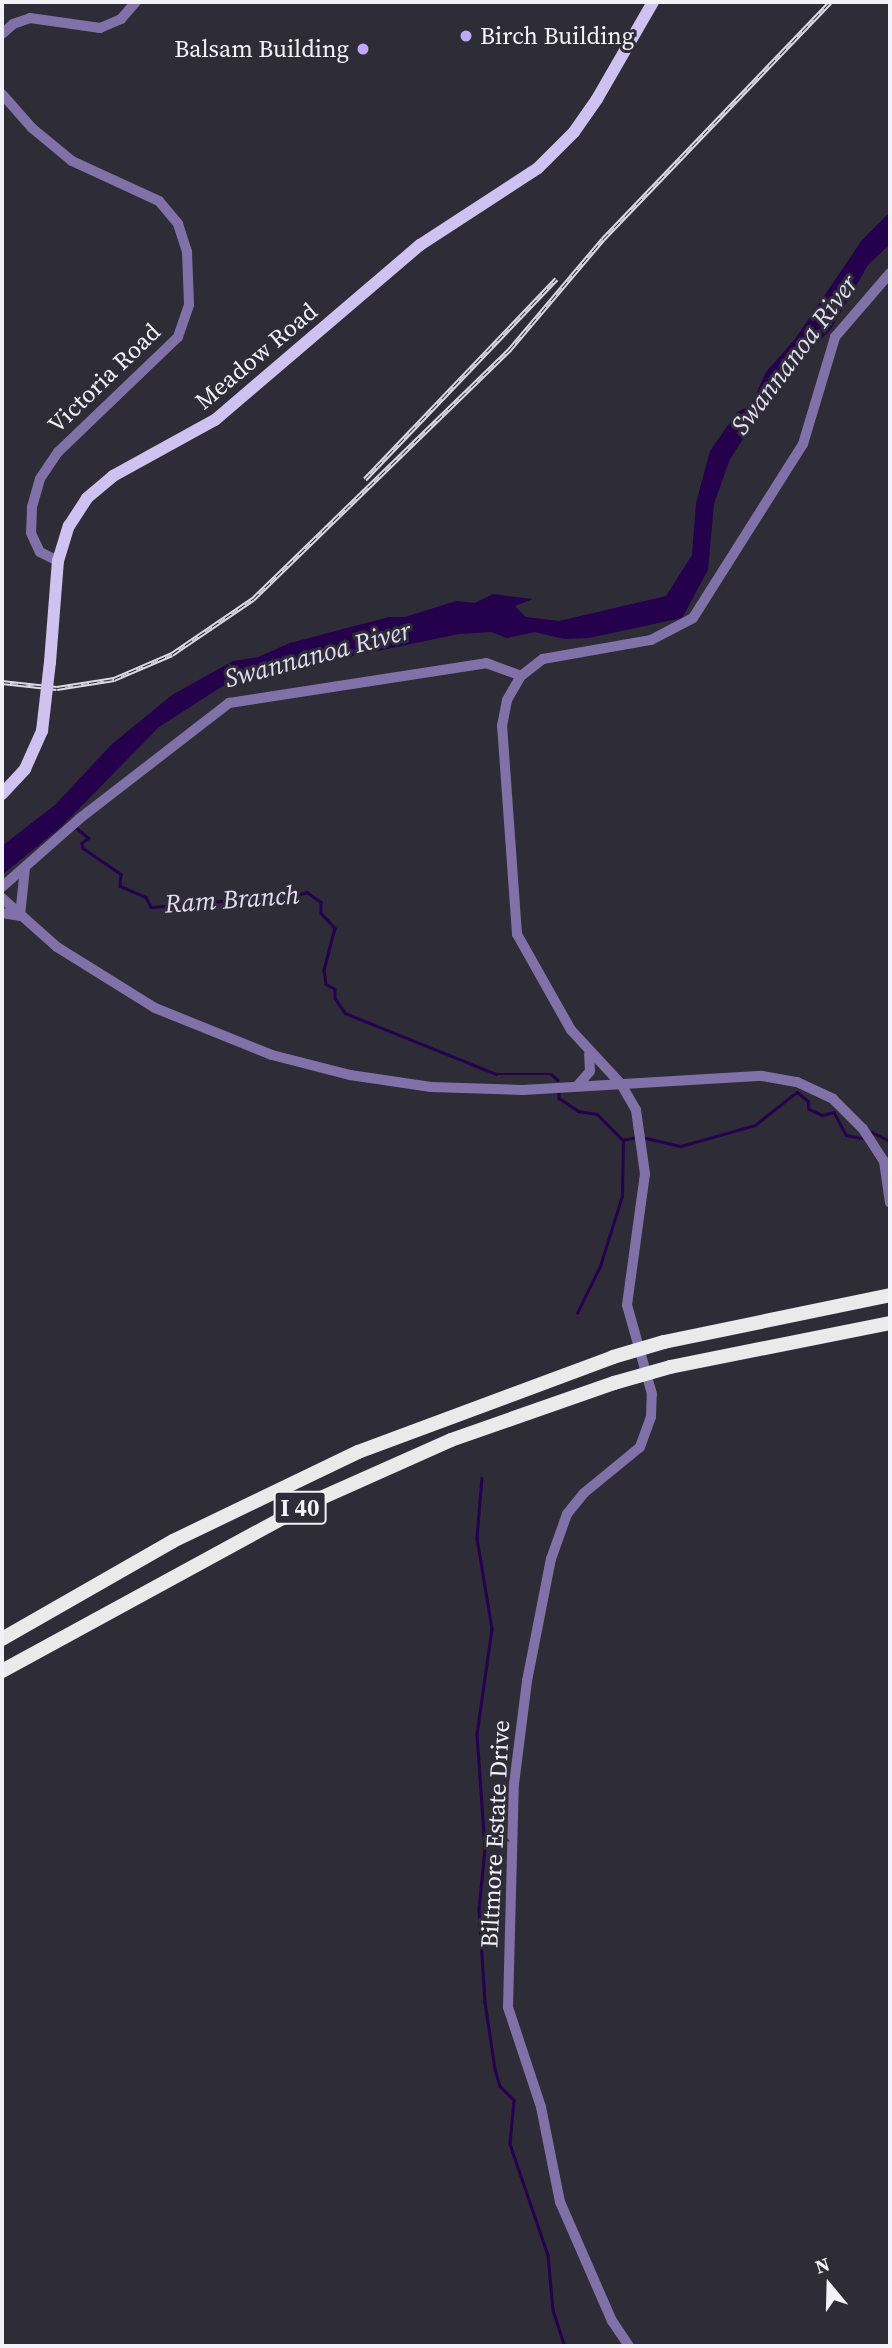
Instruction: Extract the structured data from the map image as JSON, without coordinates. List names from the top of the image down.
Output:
{
  "streets": {
    "highway": ["I 40"],
    "main road": ["Meadow Road"],
    "street": ["Victoria Road", "Biltmore Estate Drive"]
  },
  "crossings": [
    ["Meadow Road", "Victoria Road"]
  ],
  "water": ["Swannanoa River", "Ram Branch"],
  "places": ["Birch Building", "Balsam Building"],
  "north": "top"
}
